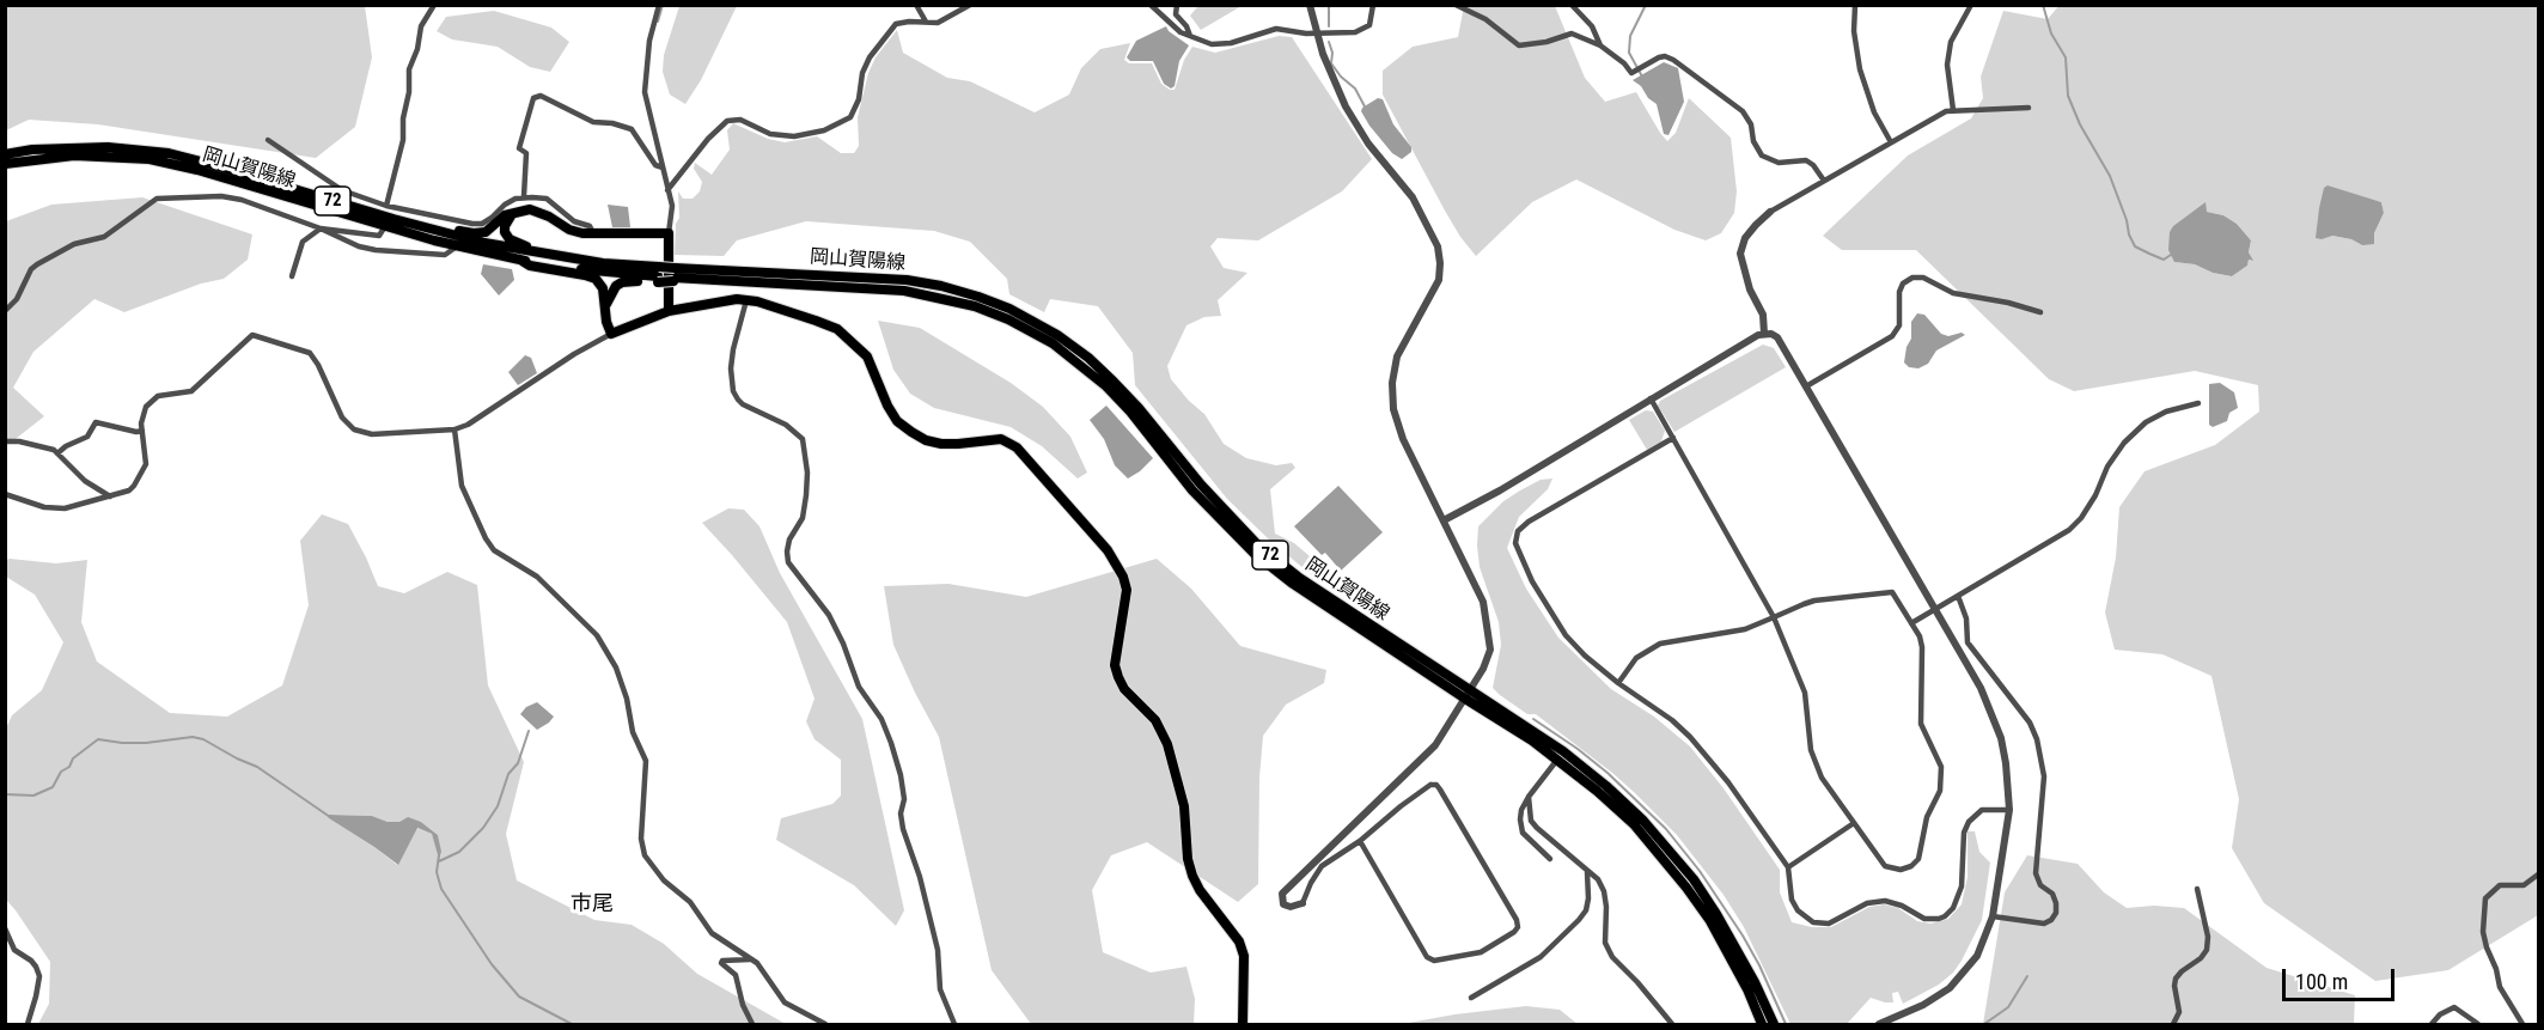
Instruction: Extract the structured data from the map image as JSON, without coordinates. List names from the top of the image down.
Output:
{
  "streets": {
    "main road": ["岡山賀陽線", "72"]
  },
  "districts": ["市尾"],
  "scale_bar": "100 m"
}
